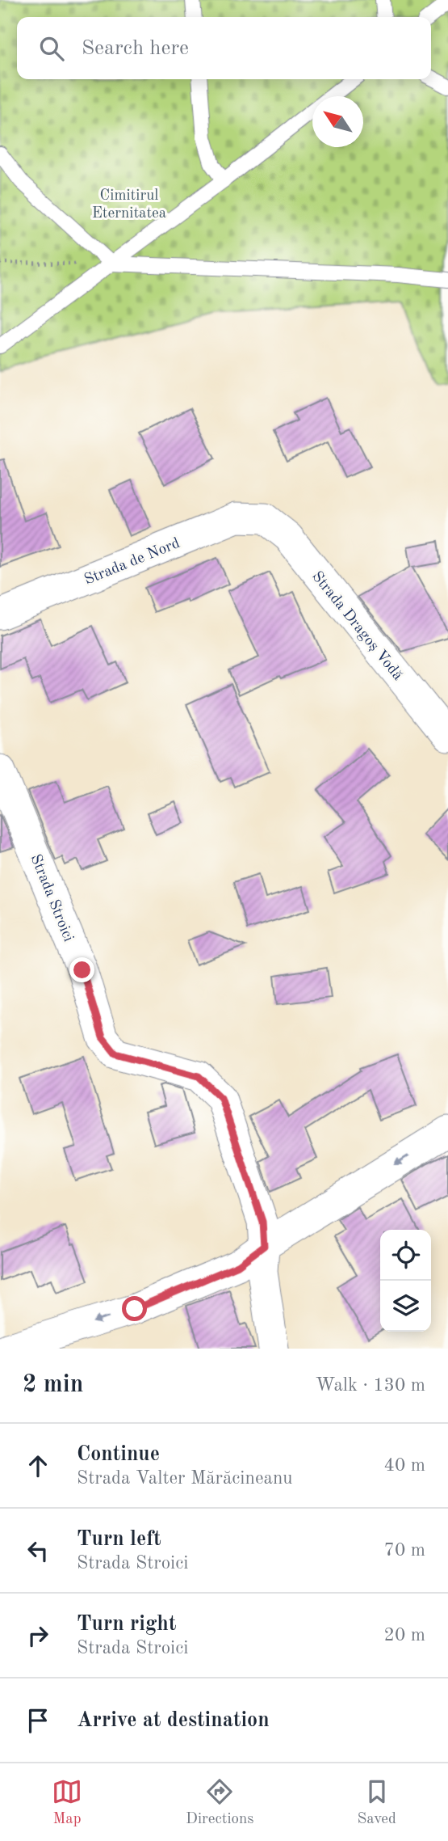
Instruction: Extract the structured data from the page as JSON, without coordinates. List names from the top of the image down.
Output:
{
  "streets": {
    "street": ["Strada de Nord", "Strada Dragoș Vodă", "Strada Stroici"]
  },
  "crossings": [
    ["Strada de Nord", "Strada Dragoș Vodă"]
  ],
  "parks": ["Cimitirul Eternitatea"],
  "north": "top left",
  "page": {
    "search": "Search here",
    "heading": ["2 min", "Walk · 130 m"],
    "list": [
      ["Continue", "Strada Valter Mărăcineanu", "40 m"],
      ["Turn left", "Strada Stroici", "70 m"],
      ["Turn right", "Strada Stroici", "20 m"],
      "Arrive at destination"
    ],
    "nav": ["Map", "Directions", "Saved"]
  }
}
